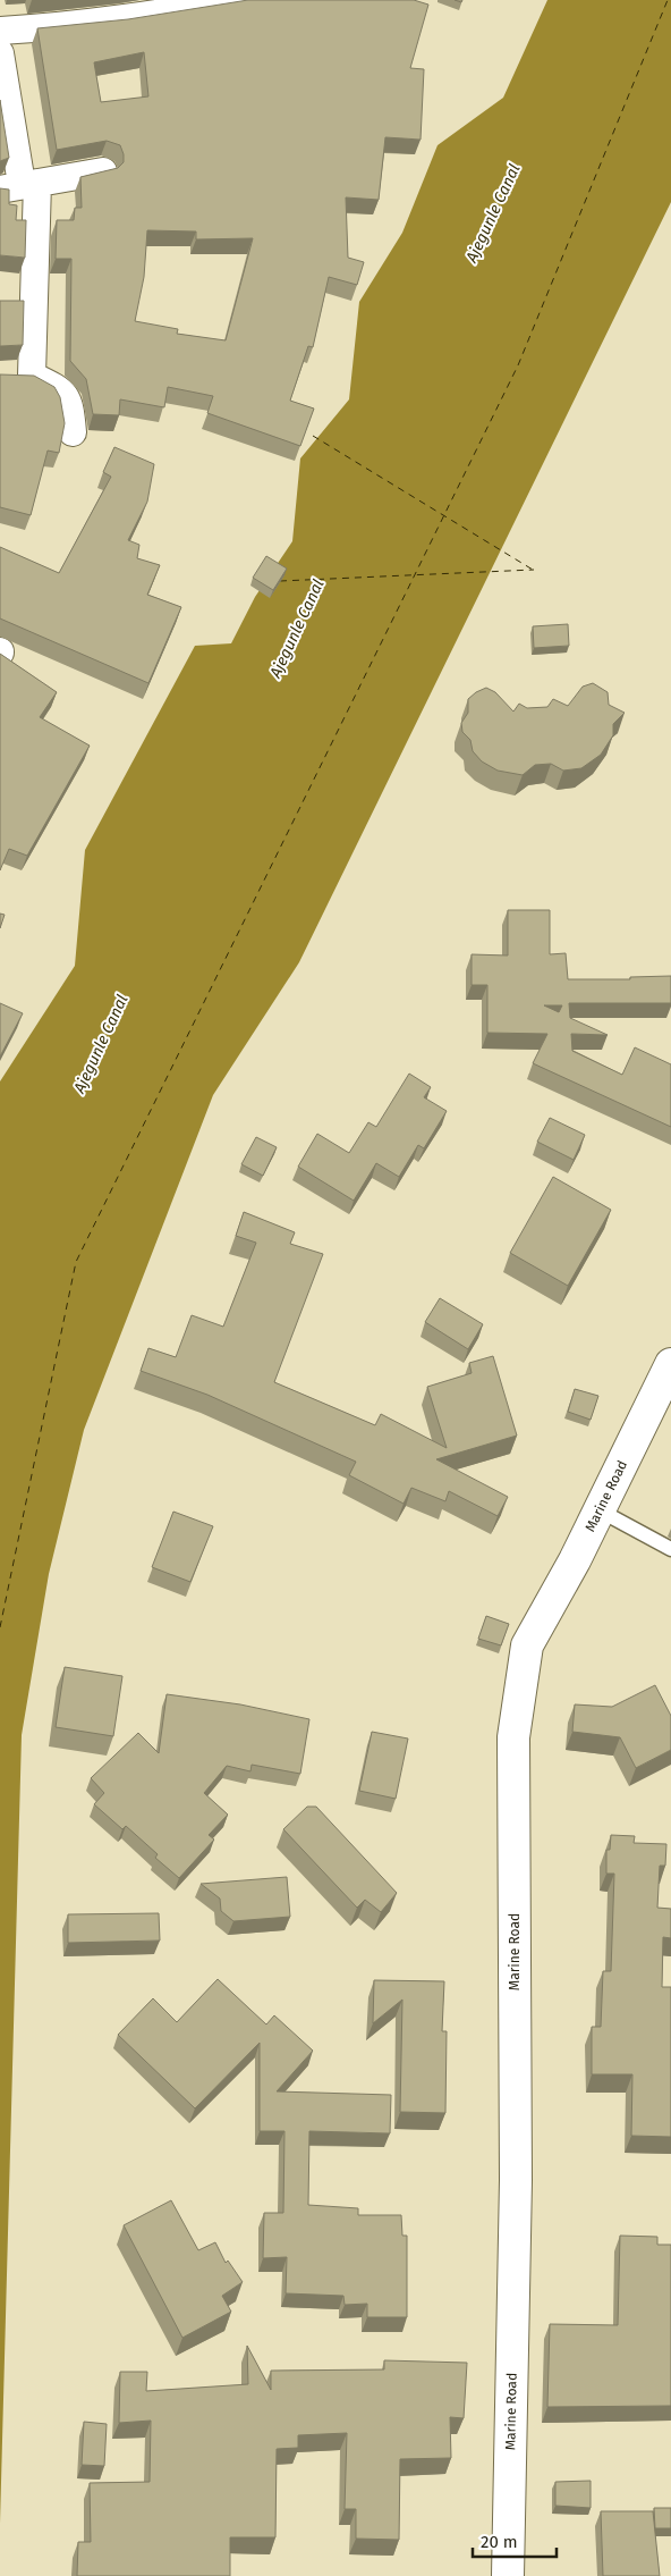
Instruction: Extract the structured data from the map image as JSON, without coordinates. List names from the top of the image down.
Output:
{
  "streets": {
    "street": ["Marine Road"]
  },
  "water": ["Ajegunle Canal"],
  "scale_bar": "20 m"
}
